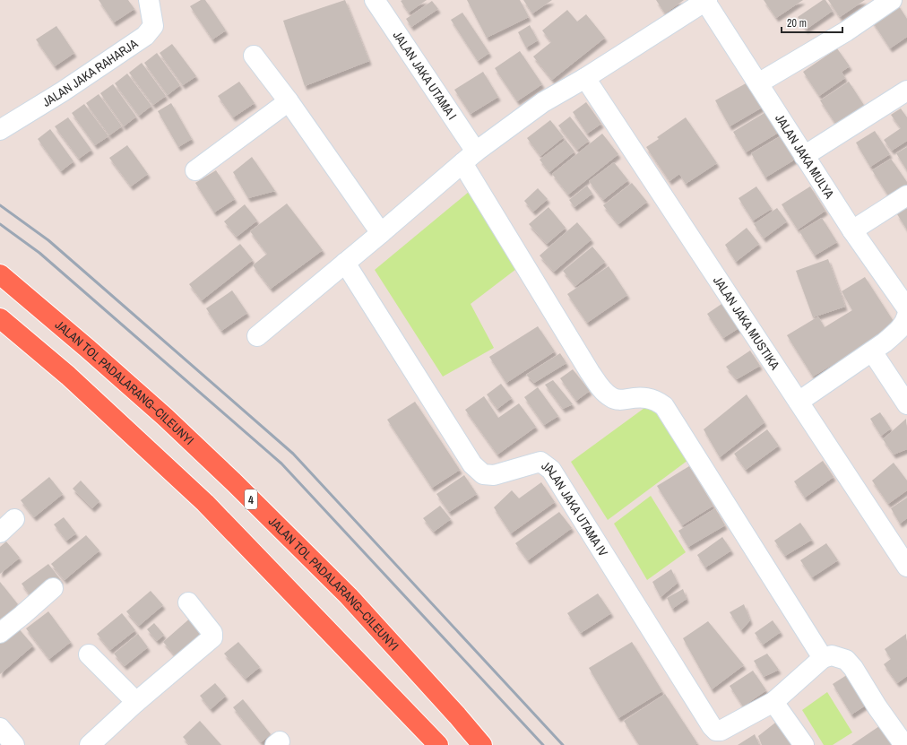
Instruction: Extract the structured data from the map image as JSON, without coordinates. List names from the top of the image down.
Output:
{
  "streets": {
    "highway": ["JALAN TOL PADALARANG–CILEUNYI", "4"],
    "street": [
      "JALAN JAKA RAHARJA",
      "JALAN JAKA UTAMA I",
      "JALAN JAKA MULYA",
      "JALAN JAKA MUSTIKA",
      "JALAN JAKA UTAMA IV"
    ]
  },
  "scale_bar": "20 m"
}
